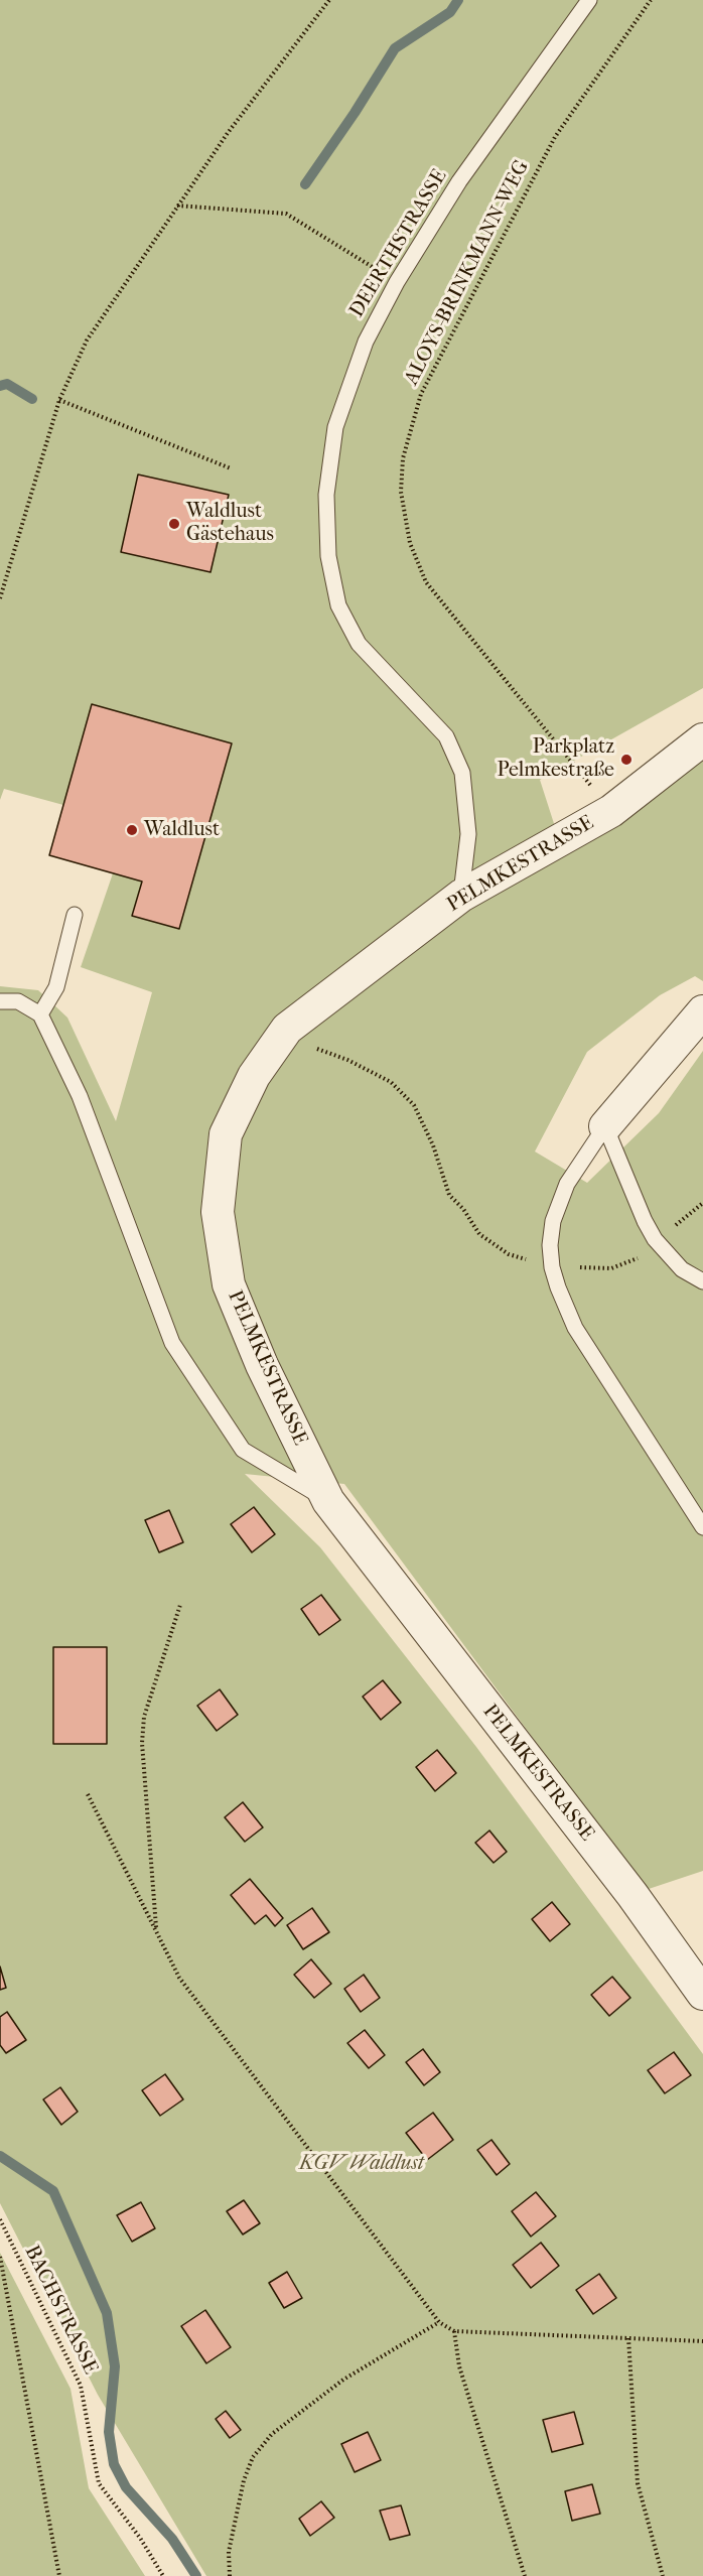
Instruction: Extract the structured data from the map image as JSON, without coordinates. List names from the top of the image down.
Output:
{
  "streets": {
    "street": ["PELMKESTRASSE"],
    "lane": ["DEERTHSTRASSE"],
    "path": ["ALOYS-BRINKMANN-WEG", "BACHSTRASSE"]
  },
  "crossings": [
    ["DEERTHSTRASSE", "PELMKESTRASSE"],
    ["ALOYS-BRINKMANN-WEG", "PELMKESTRASSE"]
  ],
  "parks": ["KGV Waldlust"],
  "places": ["Waldlust Gästehaus", "Parkplatz Pelmkestraße", "Waldlust"]
}
